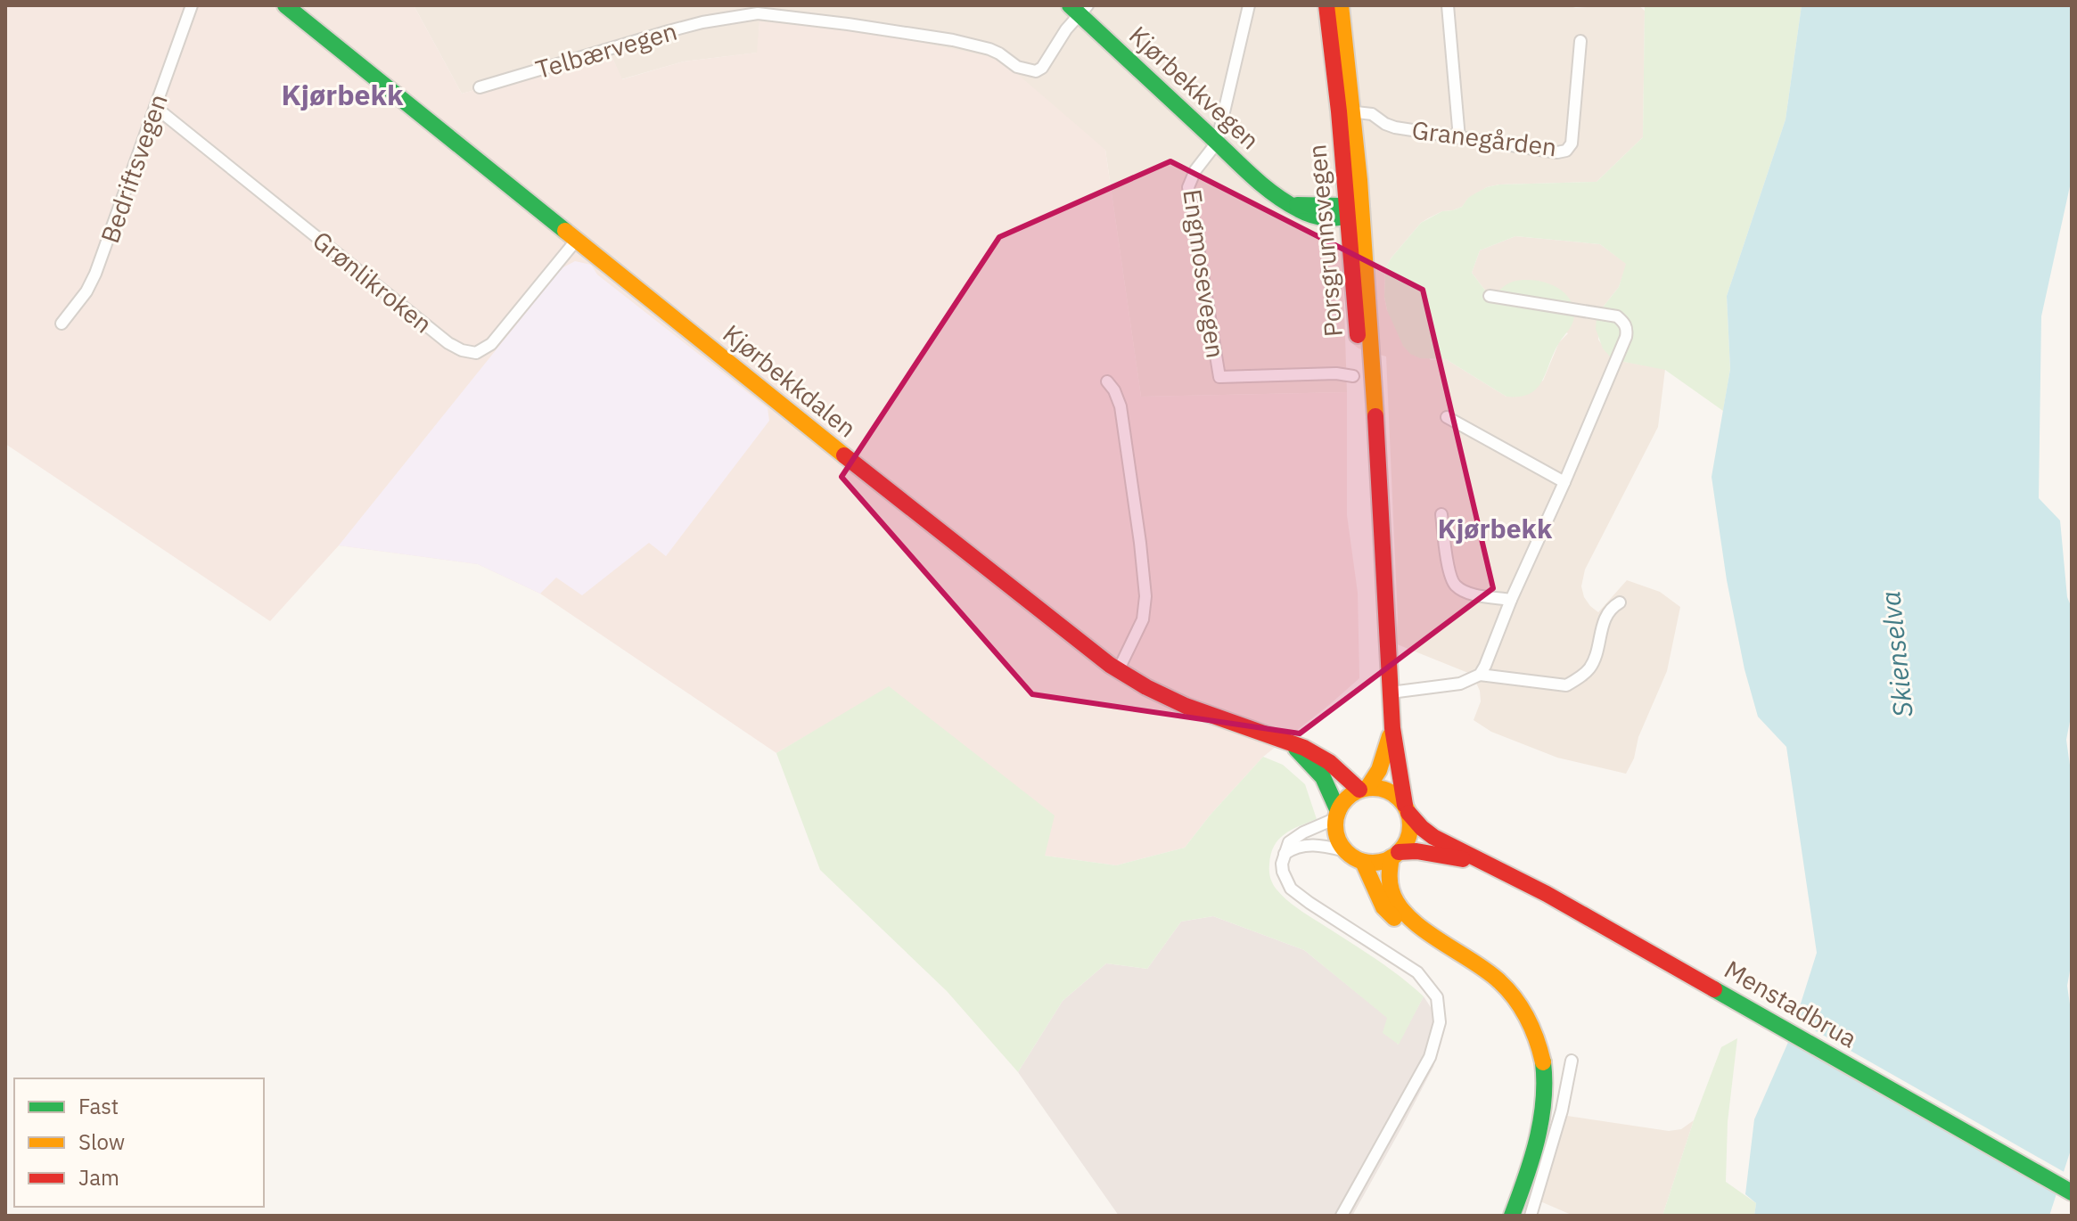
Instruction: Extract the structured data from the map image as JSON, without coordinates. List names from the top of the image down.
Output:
{
  "streets": {
    "main road": [
      "Kjørbekkvegen",
      "Porsgrunnsvegen",
      "Kjørbekkdalen",
      "Menstadbrua"
    ],
    "street": [
      "Telbærvegen",
      "Granegården",
      "Bedriftsvegen",
      "Engmosevegen",
      "Grønlikroken"
    ]
  },
  "crossings": [
    ["Telbærvegen", "Kjørbekkvegen"],
    ["Kjørbekkvegen", "Porsgrunnsvegen"],
    ["Kjørbekkvegen", "Engmosevegen"],
    ["Granegården", "Porsgrunnsvegen"],
    ["Bedriftsvegen", "Grønlikroken"],
    ["Porsgrunnsvegen", "Kjørbekkdalen"],
    ["Porsgrunnsvegen", "Menstadbrua"],
    ["Grønlikroken", "Kjørbekkdalen"],
    ["Kjørbekkdalen", "Menstadbrua"]
  ],
  "districts": ["Kjørbekk", "Kjørbekk"],
  "water": ["Skienselva"],
  "legend": ["Fast", "Slow", "Jam"]
}
